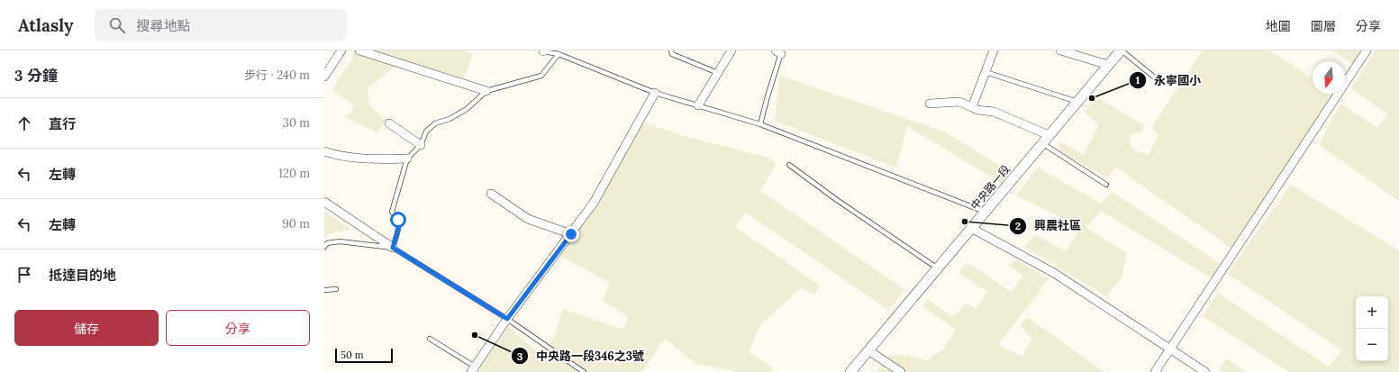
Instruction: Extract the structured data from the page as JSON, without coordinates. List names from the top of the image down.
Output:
{
  "streets": {
    "street": ["中央路一段"]
  },
  "places": ["永寧國小", "興農社區", "中央路一段346之3號"],
  "scale_bar": "50 m",
  "north": "bottom",
  "page": {
    "header": "Atlasly",
    "search": "搜尋地點",
    "nav": ["地圖", "圖層", "分享"],
    "heading": ["3 分鐘", "步行 · 240 m"],
    "list": [
      ["直行", "30 m"],
      ["左轉", "120 m"],
      ["左轉", "90 m"],
      "抵達目的地"
    ],
    "map_buttons": ["+", "−"],
    "buttons": ["儲存", "分享"],
    "scale": "50 m"
  }
}
